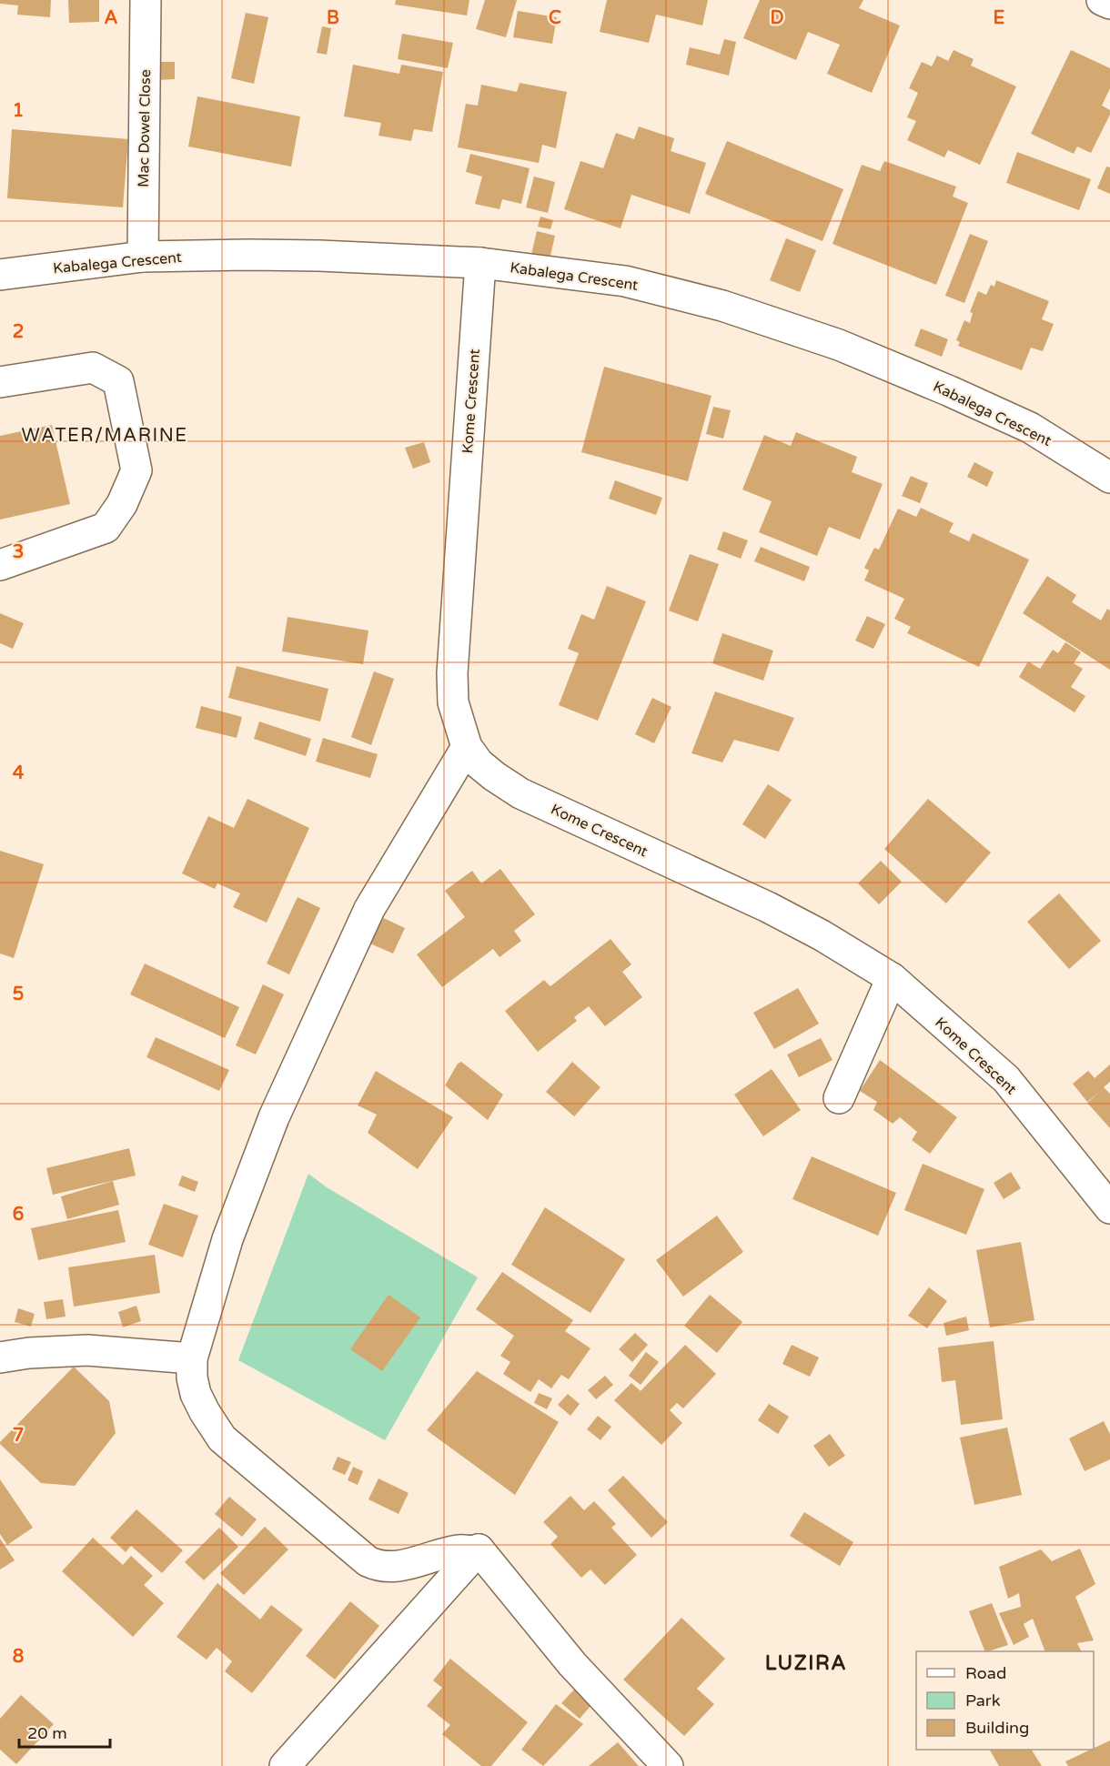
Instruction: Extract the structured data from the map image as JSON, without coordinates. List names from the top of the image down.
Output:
{
  "streets": {
    "street": ["Mac Dowel Close", "Kabalega Crescent", "Kome Crescent"]
  },
  "crossings": [
    ["Mac Dowel Close", "Kabalega Crescent"],
    ["Kabalega Crescent", "Kome Crescent"]
  ],
  "districts": ["WATER/MARINE", "LUZIRA"],
  "legend": ["Road", "Park", "Building"],
  "scale_bar": "20 m",
  "grid": {
    "columns": [
      "A",
      "B",
      "C",
      "D",
      "E"
    ],
    "rows": [
      "1",
      "2",
      "3",
      "4",
      "5",
      "6",
      "7",
      "8"
    ]
  }
}
